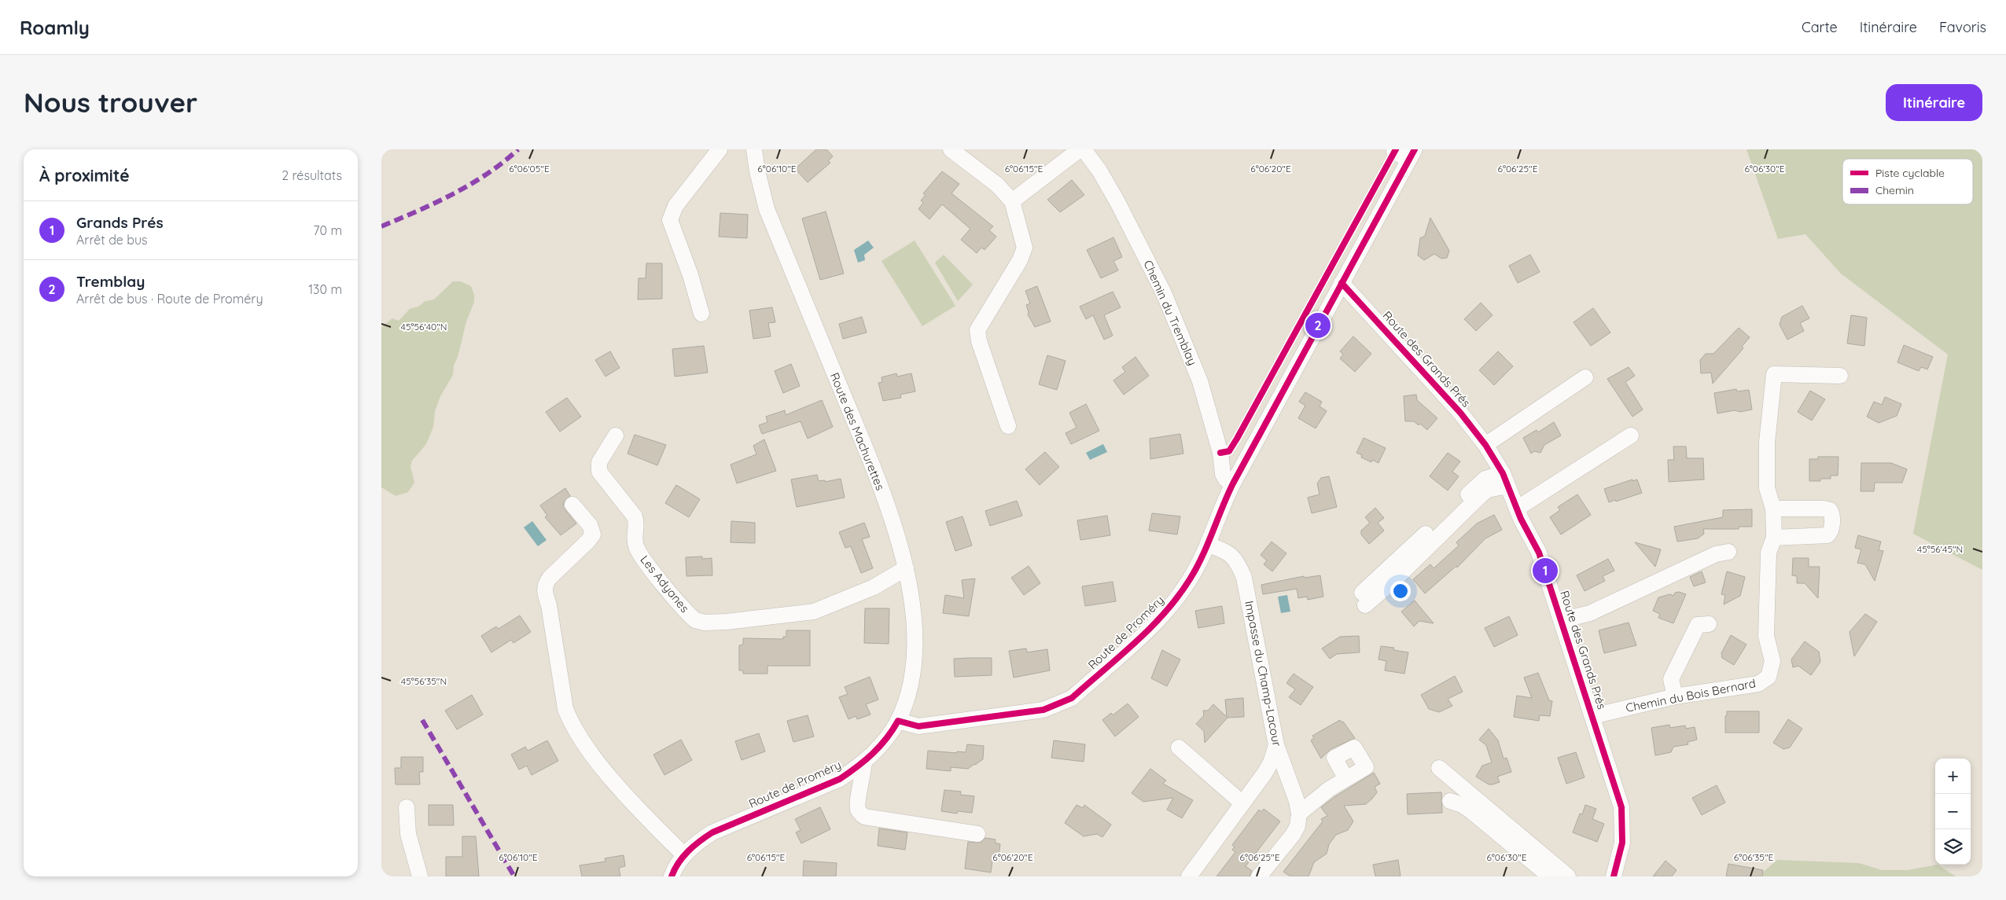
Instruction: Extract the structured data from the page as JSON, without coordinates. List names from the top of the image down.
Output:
{
  "streets": {
    "street": [
      "Chemin du Tremblay",
      "Route des Grands Prés",
      "Route des Machurettes",
      "Les Adyanes",
      "Route de Proméry",
      "Impasse du Champ-Lacour",
      "Chemin du Bois Bernard"
    ]
  },
  "crossings": [
    ["Chemin du Tremblay", "Route de Proméry"],
    ["Route des Grands Prés", "Route de Proméry"],
    ["Route des Grands Prés", "Chemin du Bois Bernard"],
    ["Route des Machurettes", "Les Adyanes"],
    ["Route des Machurettes", "Route de Proméry"],
    ["Route de Proméry", "Impasse du Champ-Lacour"]
  ],
  "legend": ["Piste cyclable", "Chemin"],
  "page": {
    "header": "Roamly",
    "nav": ["Carte", "Itinéraire", "Favoris"],
    "buttons": "Itinéraire",
    "title": "Nous trouver",
    "heading": ["À proximité", "2 résultats"],
    "list": [
      {
        "mark": "1",
        "name": "Grands Prés",
        "note": "Arrêt de bus",
        "value": "70 m"
      },
      {
        "mark": "2",
        "name": "Tremblay",
        "note": "Arrêt de bus · Route de Proméry",
        "value": "130 m"
      }
    ],
    "pins": ["2", "1"],
    "map_buttons": ["+", "−"]
  },
  "coordinates": [
    "6°06'05\"E",
    "6°06'10\"E",
    "6°06'15\"E",
    "6°06'20\"E",
    "6°06'25\"E",
    "6°06'30\"E",
    "45°56'40\"N",
    "45°56'45\"N",
    "45°56'35\"N",
    "6°06'35\"E"
  ]
}
